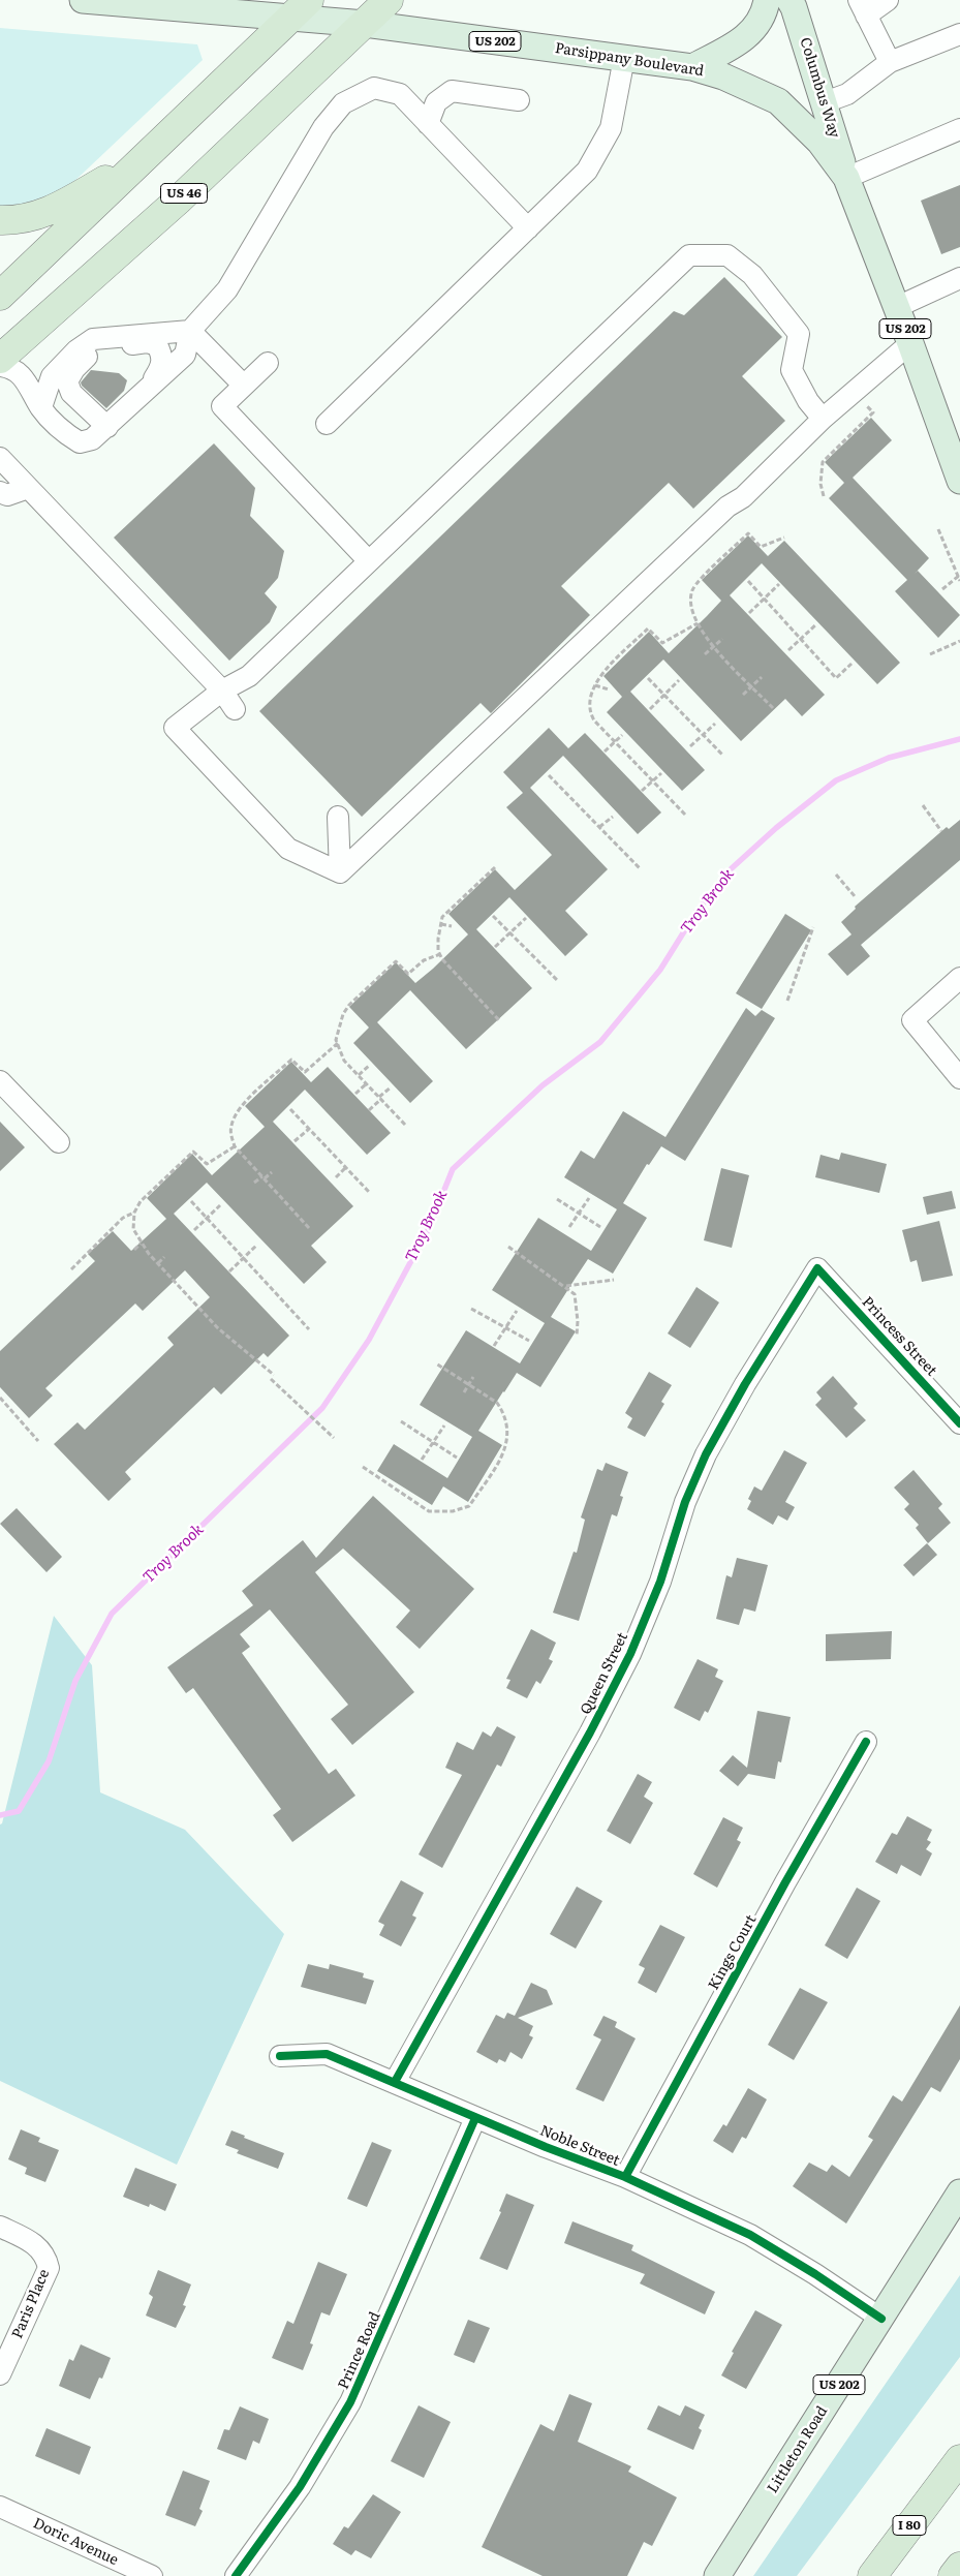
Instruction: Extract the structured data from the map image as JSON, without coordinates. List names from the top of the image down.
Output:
{
  "streets": {
    "highway": ["US 46", "I 80"],
    "main road": [
      "US 202",
      "Parsippany Boulevard",
      "Columbus Way",
      "Littleton Road"
    ],
    "street": [
      "Princess Street",
      "Queen Street",
      "Kings Court",
      "Noble Street",
      "Paris Place",
      "Prince Road",
      "Doric Avenue"
    ]
  },
  "crossings": [
    ["Parsippany Boulevard", "Columbus Way"],
    ["Parsippany Boulevard", "US 46"],
    ["Princess Street", "Queen Street"],
    ["Queen Street", "Noble Street"],
    ["Kings Court", "Noble Street"],
    ["Noble Street", "Prince Road"],
    ["Noble Street", "Littleton Road"]
  ],
  "water": ["Troy Brook"]
}
